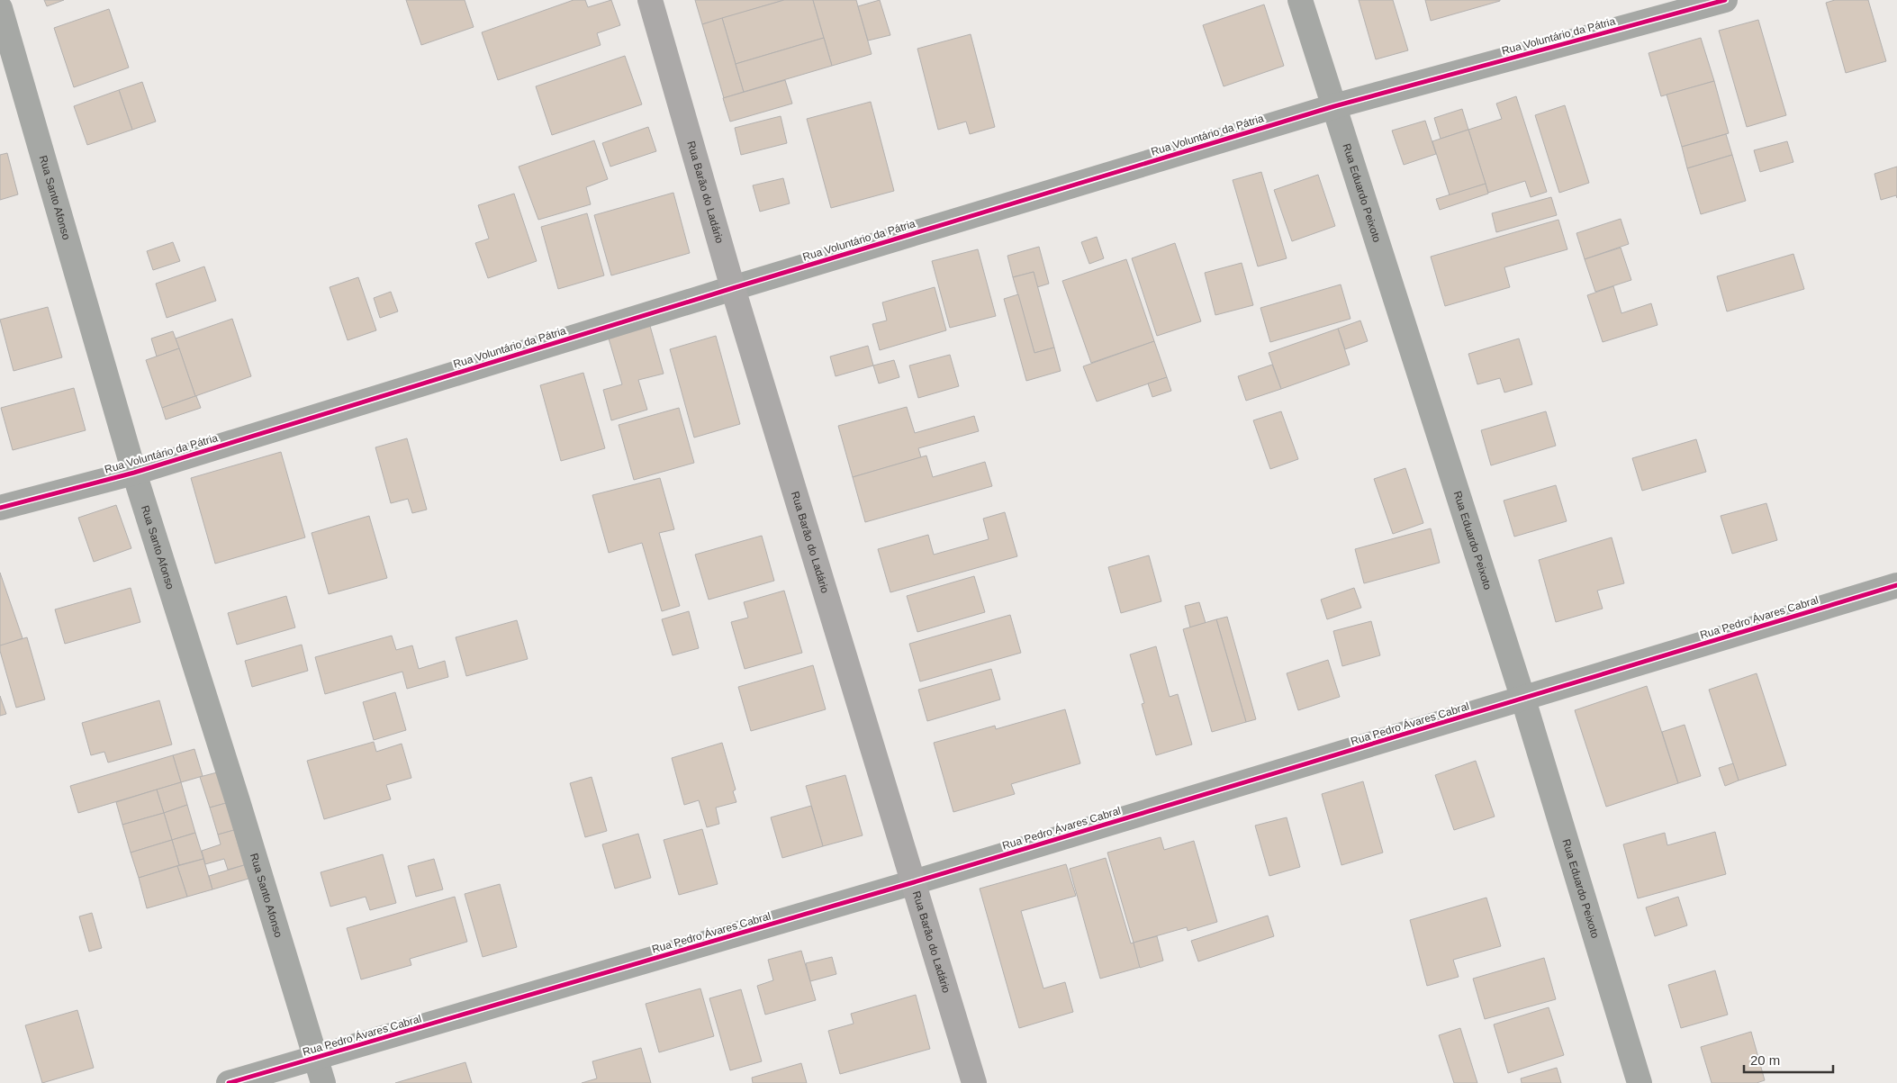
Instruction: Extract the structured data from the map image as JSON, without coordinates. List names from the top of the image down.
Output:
{
  "streets": {
    "main road": ["Rua Barão do Ladário"],
    "street": [
      "Rua Voluntário da Pátria",
      "Rua Eduardo Peixoto",
      "Rua Santo Afonso",
      "Rua Pedro Ávares Cabral"
    ]
  },
  "crossings": [
    ["Rua Voluntário da Pátria", "Rua Barão do Ladário"],
    ["Rua Voluntário da Pátria", "Rua Eduardo Peixoto"],
    ["Rua Voluntário da Pátria", "Rua Santo Afonso"],
    ["Rua Barão do Ladário", "Rua Pedro Ávares Cabral"],
    ["Rua Eduardo Peixoto", "Rua Pedro Ávares Cabral"],
    ["Rua Santo Afonso", "Rua Pedro Ávares Cabral"]
  ],
  "scale_bar": "20 m"
}
